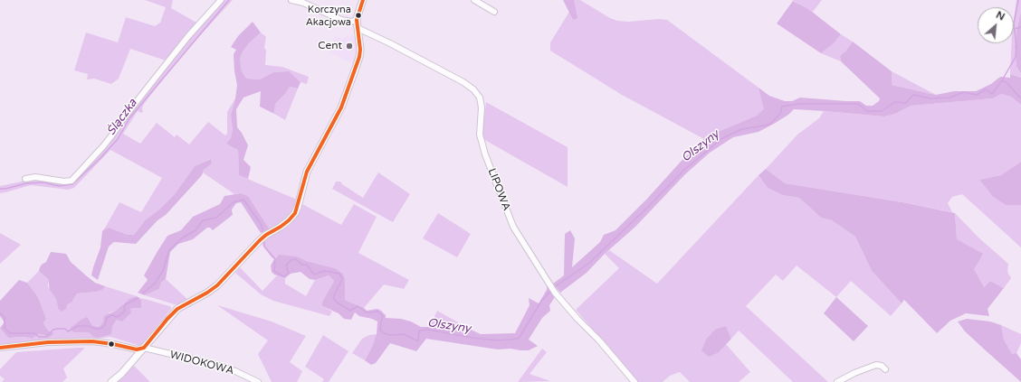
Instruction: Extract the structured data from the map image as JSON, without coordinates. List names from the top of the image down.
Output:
{
  "streets": {
    "street": ["LIPOWA", "WIDOKOWA"]
  },
  "water": ["Ślączka", "Olszyny"],
  "places": ["Korczyna Akacjowa", "Cent"],
  "north": "top right"
}
